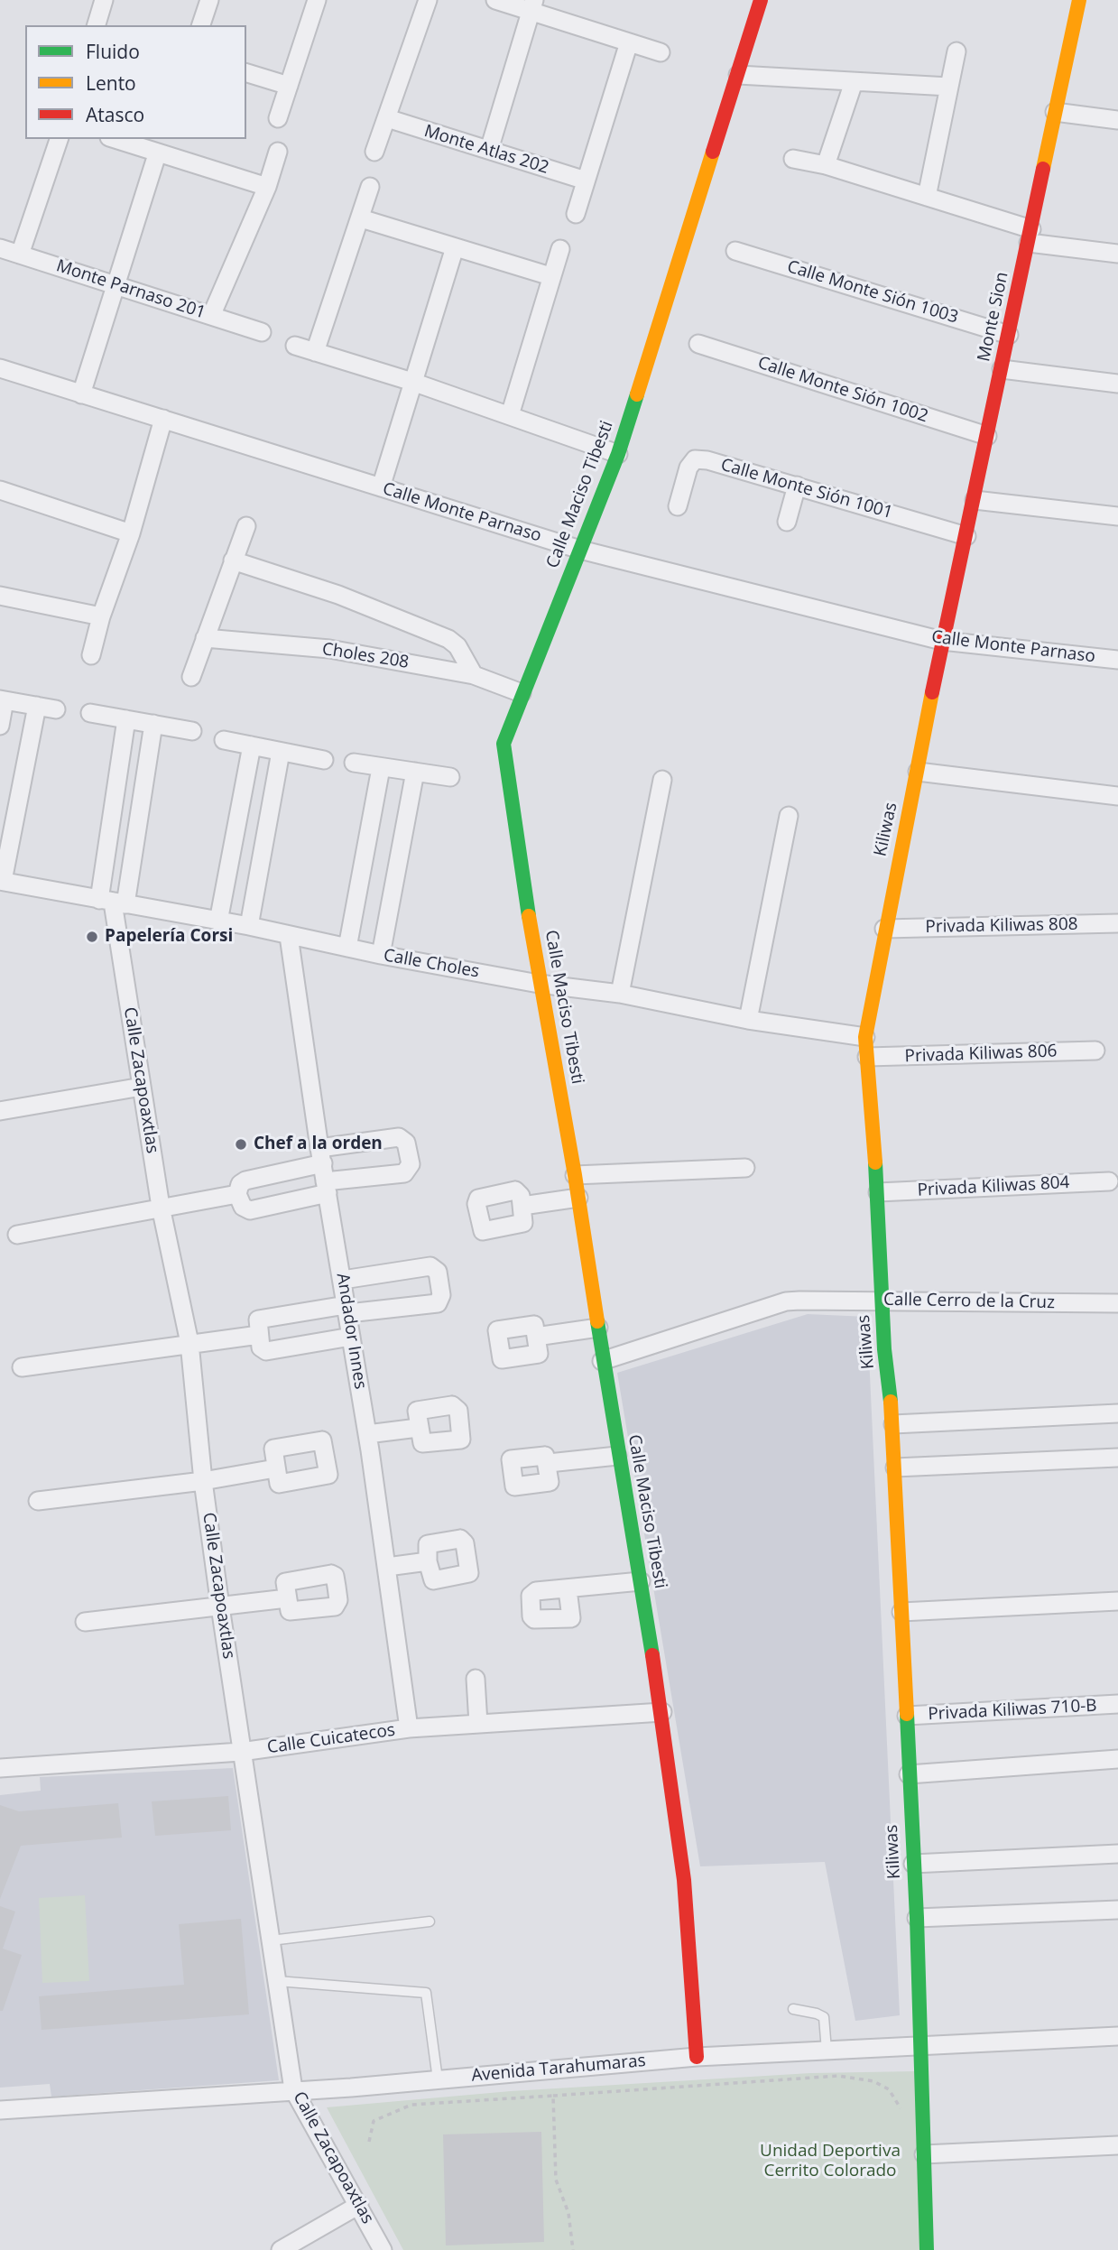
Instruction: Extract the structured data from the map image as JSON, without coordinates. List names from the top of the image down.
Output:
{
  "streets": {
    "street": [
      "Monte Atlas 202",
      "Monte Parnaso 201",
      "Calle Monte Sión 1003",
      "Monte Sion",
      "Calle Monte Sión 1002",
      "Calle Monte Sión 1001",
      "Calle Maciso Tibesti",
      "Calle Monte Parnaso",
      "Choles 208",
      "Kiliwas",
      "Privada Kiliwas 808",
      "Calle Choles",
      "Privada Kiliwas 806",
      "Calle Zacapoaxtlas",
      "Privada Kiliwas 804",
      "Calle Cerro de la Cruz",
      "Andador Innes",
      "Privada Kiliwas 710-B",
      "Calle Cuicatecos",
      "Avenida Tarahumaras"
    ]
  },
  "crossings": [
    ["Calle Monte Sión 1003", "Monte Sion"],
    ["Monte Sion", "Calle Monte Sión 1002"],
    ["Monte Sion", "Calle Monte Sión 1001"],
    ["Monte Sion", "Calle Monte Parnaso"],
    ["Monte Sion", "Kiliwas"],
    ["Calle Maciso Tibesti", "Calle Monte Parnaso"],
    ["Calle Maciso Tibesti", "Choles 208"],
    ["Calle Maciso Tibesti", "Calle Choles"],
    ["Calle Maciso Tibesti", "Calle Cerro de la Cruz"],
    ["Calle Maciso Tibesti", "Calle Cuicatecos"],
    ["Calle Maciso Tibesti", "Avenida Tarahumaras"],
    ["Calle Monte Parnaso", "Kiliwas"],
    ["Kiliwas", "Privada Kiliwas 808"],
    ["Kiliwas", "Calle Choles"],
    ["Kiliwas", "Privada Kiliwas 806"],
    ["Kiliwas", "Privada Kiliwas 804"],
    ["Kiliwas", "Calle Cerro de la Cruz"],
    ["Kiliwas", "Privada Kiliwas 710-B"],
    ["Kiliwas", "Avenida Tarahumaras"],
    ["Calle Choles", "Calle Zacapoaxtlas"],
    ["Calle Choles", "Andador Innes"],
    ["Calle Zacapoaxtlas", "Calle Cuicatecos"],
    ["Calle Zacapoaxtlas", "Avenida Tarahumaras"],
    ["Andador Innes", "Calle Cuicatecos"]
  ],
  "parks": ["Unidad Deportiva Cerrito Colorado"],
  "places": ["Papelería Corsi", "Chef a la orden"],
  "legend": ["Fluido", "Lento", "Atasco"]
}
